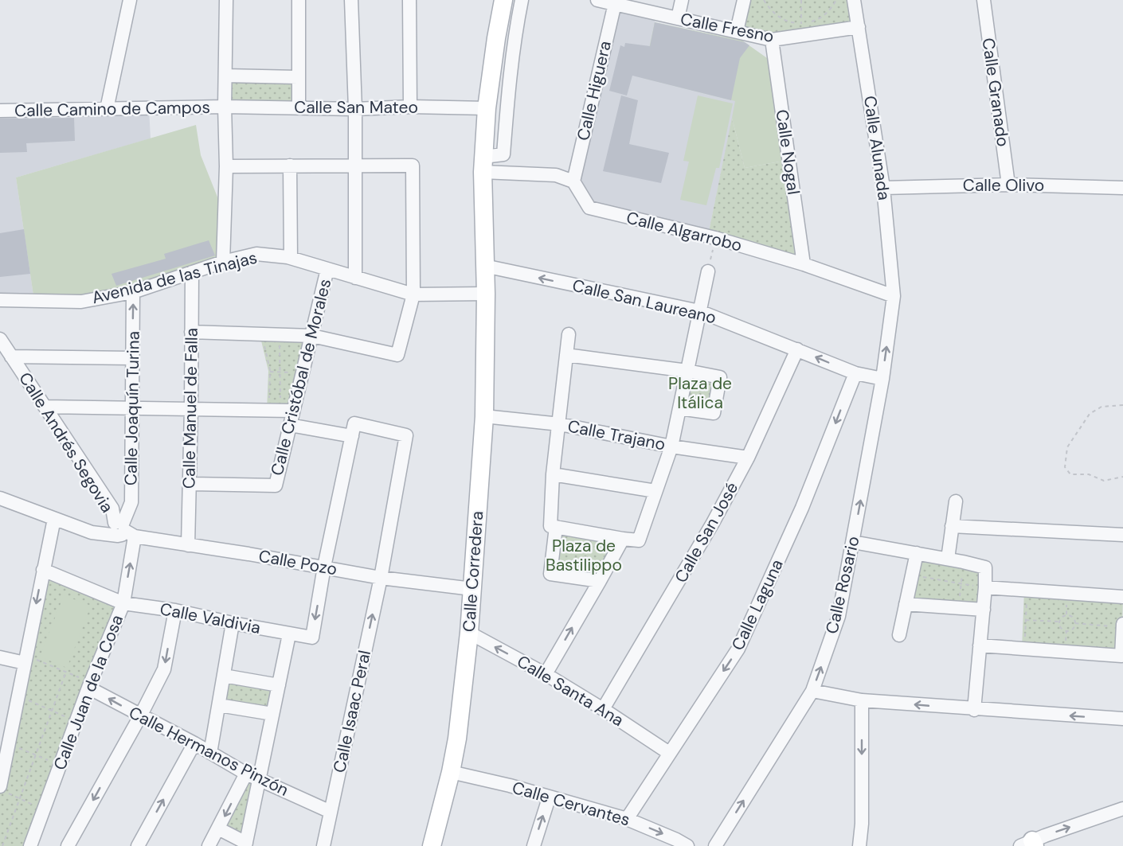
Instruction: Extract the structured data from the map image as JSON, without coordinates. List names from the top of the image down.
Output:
{
  "streets": {
    "street": [
      "Calle Fresno",
      "Calle Higuera",
      "Calle Granado",
      "Calle San Mateo",
      "Calle Camino de Campos",
      "Calle Alunada",
      "Calle Nogal",
      "Calle Olivo",
      "Calle Algarrobo",
      "Avenida de las Tinajas",
      "Calle San Laureano",
      "Calle Cristóbal de Morales",
      "Calle Joaquín Turina",
      "Calle Manuel de Falla",
      "Calle Trajano",
      "Calle Andrés Segovia",
      "Calle San José",
      "Calle Pozo",
      "Calle Corredera",
      "Calle Rosario",
      "Calle Laguna",
      "Calle Valdivia",
      "Calle Santa Ana",
      "Calle Juan de la Cosa",
      "Calle Isaac Peral",
      "Calle Hermanos Pinzón",
      "Calle Cervantes"
    ]
  },
  "crossings": [
    ["Calle Fresno", "Calle Higuera"],
    ["Calle Fresno", "Calle Alunada"],
    ["Calle Fresno", "Calle Nogal"],
    ["Calle Higuera", "Calle Algarrobo"],
    ["Calle Granado", "Calle Olivo"],
    ["Calle San Mateo", "Calle Camino de Campos"],
    ["Calle San Mateo", "Calle Corredera"],
    ["Calle Alunada", "Calle Olivo"],
    ["Calle Alunada", "Calle Algarrobo"],
    ["Calle Alunada", "Calle Rosario"],
    ["Calle Nogal", "Calle Algarrobo"],
    ["Calle Algarrobo", "Calle Rosario"],
    ["Avenida de las Tinajas", "Calle Cristóbal de Morales"],
    ["Avenida de las Tinajas", "Calle Joaquín Turina"],
    ["Avenida de las Tinajas", "Calle Manuel de Falla"],
    ["Avenida de las Tinajas", "Calle Corredera"],
    ["Calle San Laureano", "Calle San José"],
    ["Calle San Laureano", "Calle Corredera"],
    ["Calle San Laureano", "Calle Rosario"],
    ["Calle San Laureano", "Calle Laguna"],
    ["Calle Cristóbal de Morales", "Calle Manuel de Falla"],
    ["Calle Joaquín Turina", "Calle Andrés Segovia"],
    ["Calle Joaquín Turina", "Calle Pozo"],
    ["Calle Joaquín Turina", "Calle Juan de la Cosa"],
    ["Calle Manuel de Falla", "Calle Pozo"],
    ["Calle Trajano", "Calle San José"],
    ["Calle Trajano", "Calle Corredera"],
    ["Calle Andrés Segovia", "Calle Pozo"],
    ["Calle Andrés Segovia", "Calle Juan de la Cosa"],
    ["Calle San José", "Calle Santa Ana"],
    ["Calle Pozo", "Calle Corredera"],
    ["Calle Pozo", "Calle Valdivia"],
    ["Calle Pozo", "Calle Juan de la Cosa"],
    ["Calle Pozo", "Calle Isaac Peral"],
    ["Calle Corredera", "Calle Santa Ana"],
    ["Calle Corredera", "Calle Cervantes"],
    ["Calle Laguna", "Calle Santa Ana"],
    ["Calle Laguna", "Calle Cervantes"],
    ["Calle Valdivia", "Calle Juan de la Cosa"],
    ["Calle Juan de la Cosa", "Calle Hermanos Pinzón"],
    ["Calle Isaac Peral", "Calle Hermanos Pinzón"]
  ],
  "one_way": ["Calle Laguna", "Calle Santa Ana"],
  "parks": ["Plaza de Itálica", "Plaza de Bastilippo"]
}
